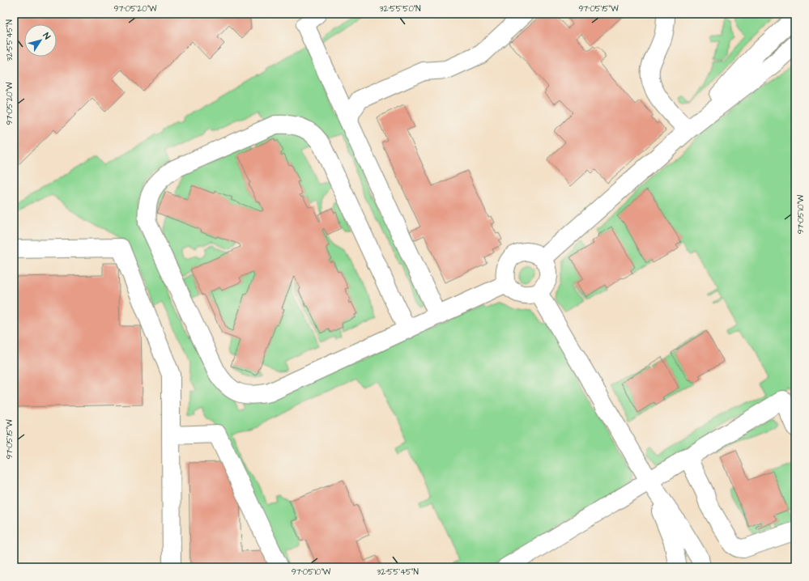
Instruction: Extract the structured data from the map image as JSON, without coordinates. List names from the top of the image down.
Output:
{
  "north": "top right",
  "coordinates": [
    "97°05'20\"W",
    "32°55'50\"N",
    "97°05'15\"W",
    "32°55'45\"N",
    "97°05'10\"W"
  ]
}
